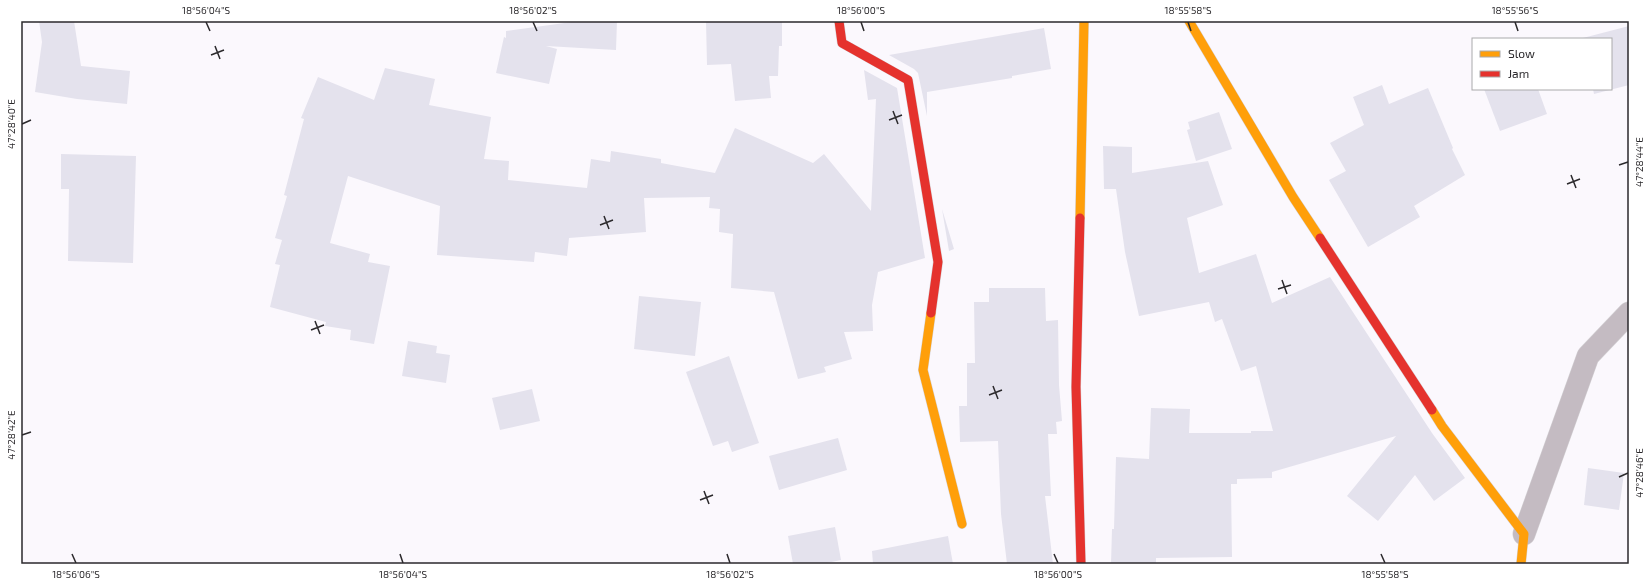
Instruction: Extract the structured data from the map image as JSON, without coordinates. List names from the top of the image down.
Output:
{
  "legend": ["Slow", "Jam"],
  "coordinates": [
    "18°56'04\"S",
    "18°56'02\"S",
    "18°56'00\"S",
    "18°55'58\"S",
    "18°55'56\"S",
    "47°28'40\"E",
    "47°28'44\"E",
    "47°28'42\"E",
    "47°28'46\"E",
    "18°56'06\"S"
  ]
}
